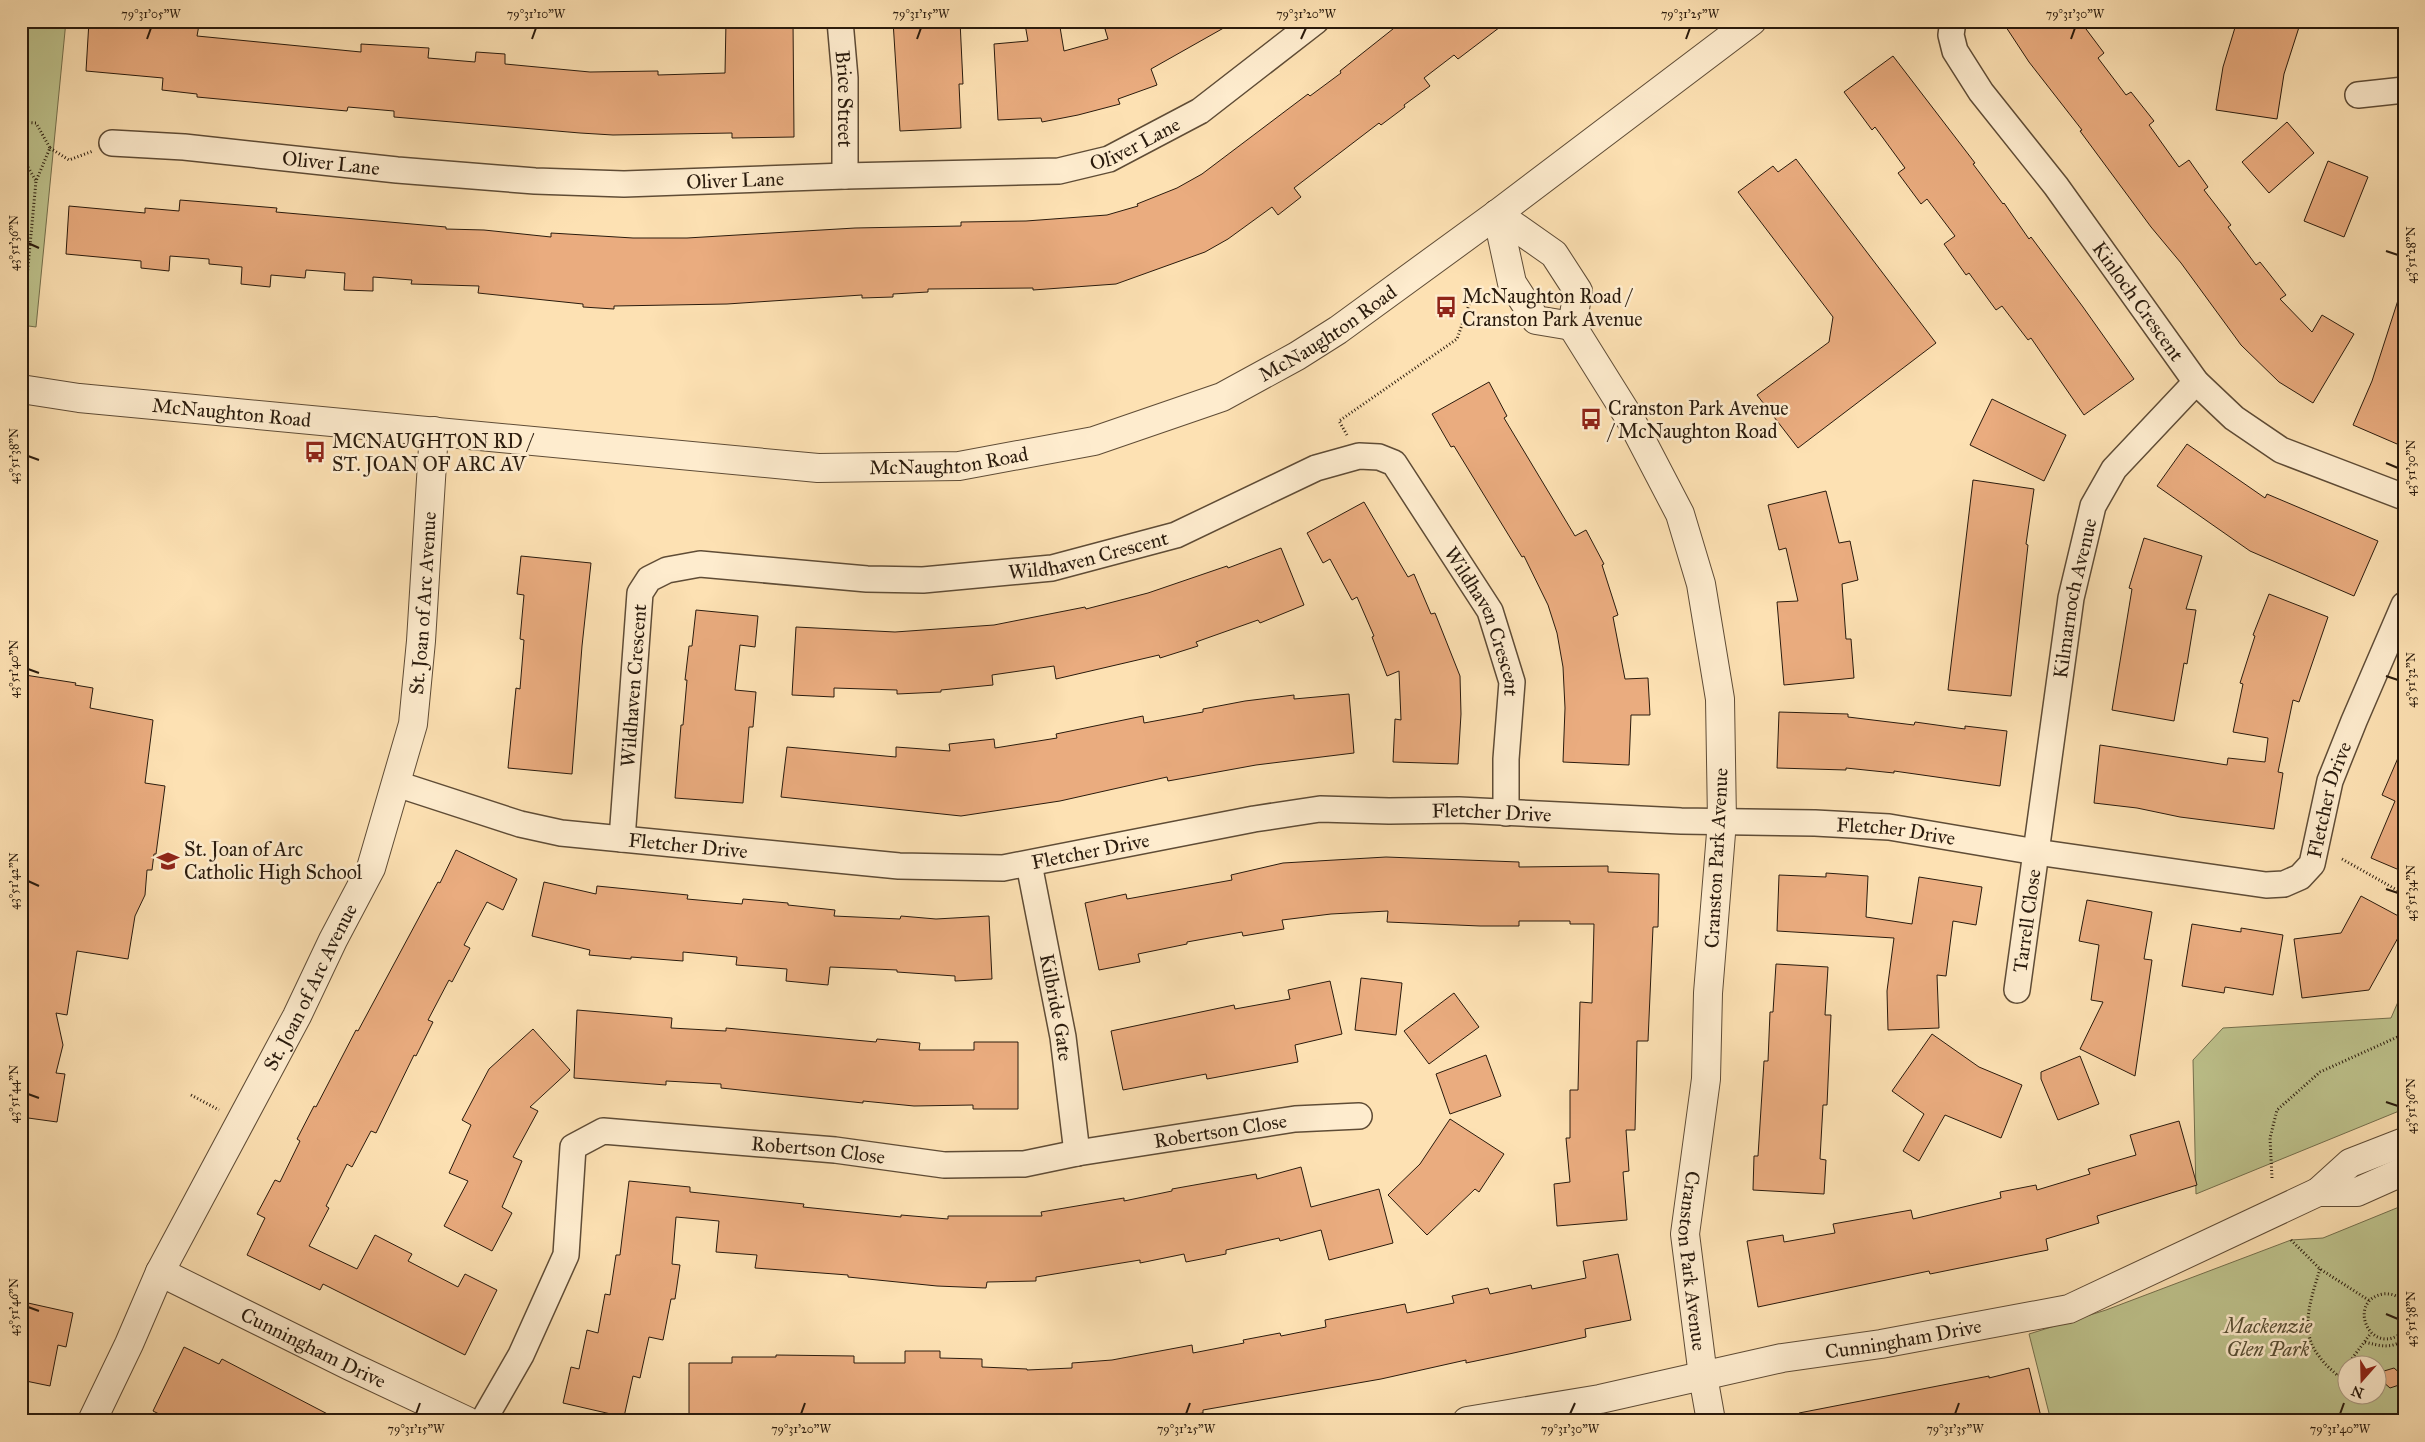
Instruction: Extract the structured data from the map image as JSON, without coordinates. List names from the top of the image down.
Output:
{
  "streets": {
    "street": [
      "Brice Street",
      "Oliver Lane",
      "Kinloch Crescent",
      "McNaughton Road",
      "Wildhaven Crescent",
      "Kilmarnoch Avenue",
      "St. Joan of Arc Avenue",
      "Fletcher Drive",
      "Cranston Park Avenue",
      "Tarrell Close",
      "Kilbride Gate",
      "Robertson Close",
      "Cunningham Drive"
    ]
  },
  "crossings": [
    ["Brice Street", "Oliver Lane"],
    ["Kinloch Crescent", "Kilmarnoch Avenue"],
    ["McNaughton Road", "St. Joan of Arc Avenue"],
    ["Wildhaven Crescent", "Fletcher Drive"],
    ["Kilmarnoch Avenue", "Fletcher Drive"],
    ["Kilmarnoch Avenue", "Tarrell Close"],
    ["St. Joan of Arc Avenue", "Fletcher Drive"],
    ["St. Joan of Arc Avenue", "Cunningham Drive"],
    ["Fletcher Drive", "Cranston Park Avenue"],
    ["Fletcher Drive", "Tarrell Close"],
    ["Fletcher Drive", "Kilbride Gate"],
    ["Cranston Park Avenue", "Cunningham Drive"],
    ["Kilbride Gate", "Robertson Close"]
  ],
  "parks": ["Mackenzie Glen Park"],
  "places": {
    "bus stop": ["McNaughton Road / Cranston Park Avenue", "Cranston Park Avenue / McNaughton Road", "MCNAUGHTON RD / ST. JOAN OF ARC AV"],
    "school or university": ["St. Joan of Arc Catholic High School"]
  },
  "north": "bottom",
  "coordinates": [
    "79°31'05\"W",
    "79°31'10\"W",
    "79°31'15\"W",
    "79°31'20\"W",
    "79°31'25\"W",
    "79°31'30\"W",
    "43°51'36\"N",
    "43°51'28\"N",
    "43°51'38\"N",
    "43°51'30\"N",
    "43°51'40\"N",
    "43°51'32\"N",
    "43°51'42\"N",
    "43°51'34\"N",
    "43°51'44\"N",
    "43°51'46\"N",
    "79°31'35\"W",
    "79°31'40\"W"
  ]
}
